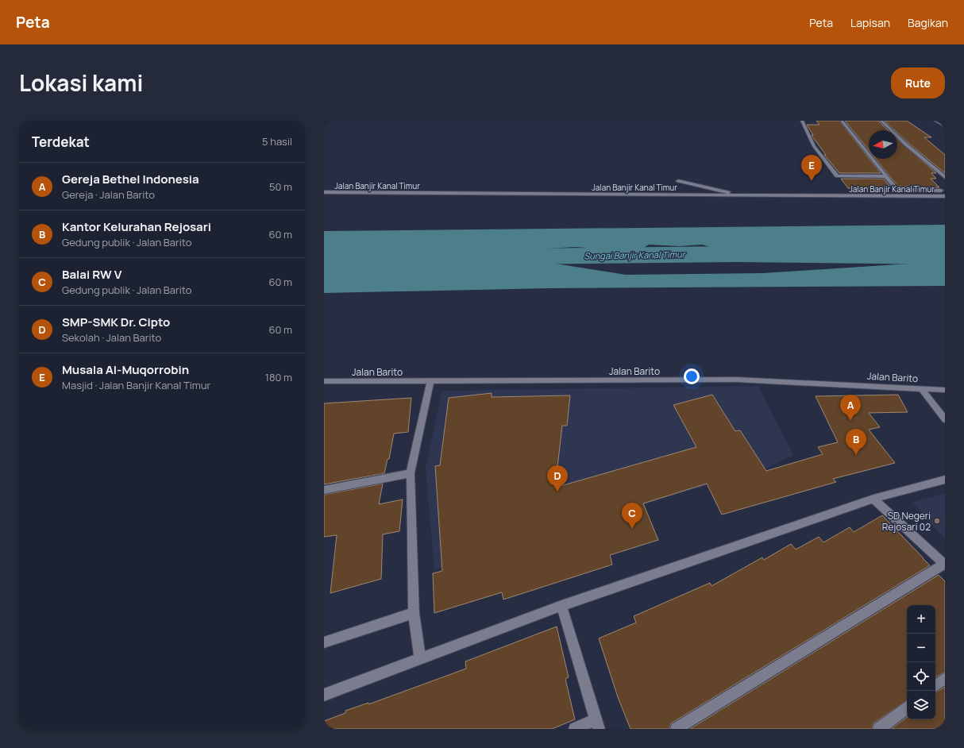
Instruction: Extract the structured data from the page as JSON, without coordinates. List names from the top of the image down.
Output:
{
  "streets": {
    "street": ["Jalan Banjir Kanal Timur", "Jalan Barito"]
  },
  "water": ["Sungai Banjir Kanal Timur"],
  "places": ["SD Negeri Rejosari 02"],
  "north": "left",
  "page": {
    "header": "Peta",
    "nav": ["Peta", "Lapisan", "Bagikan"],
    "title": "Lokasi kami",
    "buttons": "Rute",
    "heading": ["Terdekat", "5 hasil"],
    "pins": [
      "E",
      "A",
      "B",
      "D",
      "C"
    ],
    "list": [
      {
        "mark": "A",
        "name": "Gereja Bethel Indonesia",
        "note": "Gereja · Jalan Barito",
        "value": "50 m"
      },
      {
        "mark": "B",
        "name": "Kantor Kelurahan Rejosari",
        "note": "Gedung publik · Jalan Barito",
        "value": "60 m"
      },
      {
        "mark": "C",
        "name": "Balai RW V",
        "note": "Gedung publik · Jalan Barito",
        "value": "60 m"
      },
      {
        "mark": "D",
        "name": "SMP-SMK Dr. Cipto",
        "note": "Sekolah · Jalan Barito",
        "value": "60 m"
      },
      {
        "mark": "E",
        "name": "Musala Al-Muqorrobin",
        "note": "Masjid · Jalan Banjir Kanal Timur",
        "value": "180 m"
      }
    ],
    "map_buttons": ["+", "−"]
  }
}
